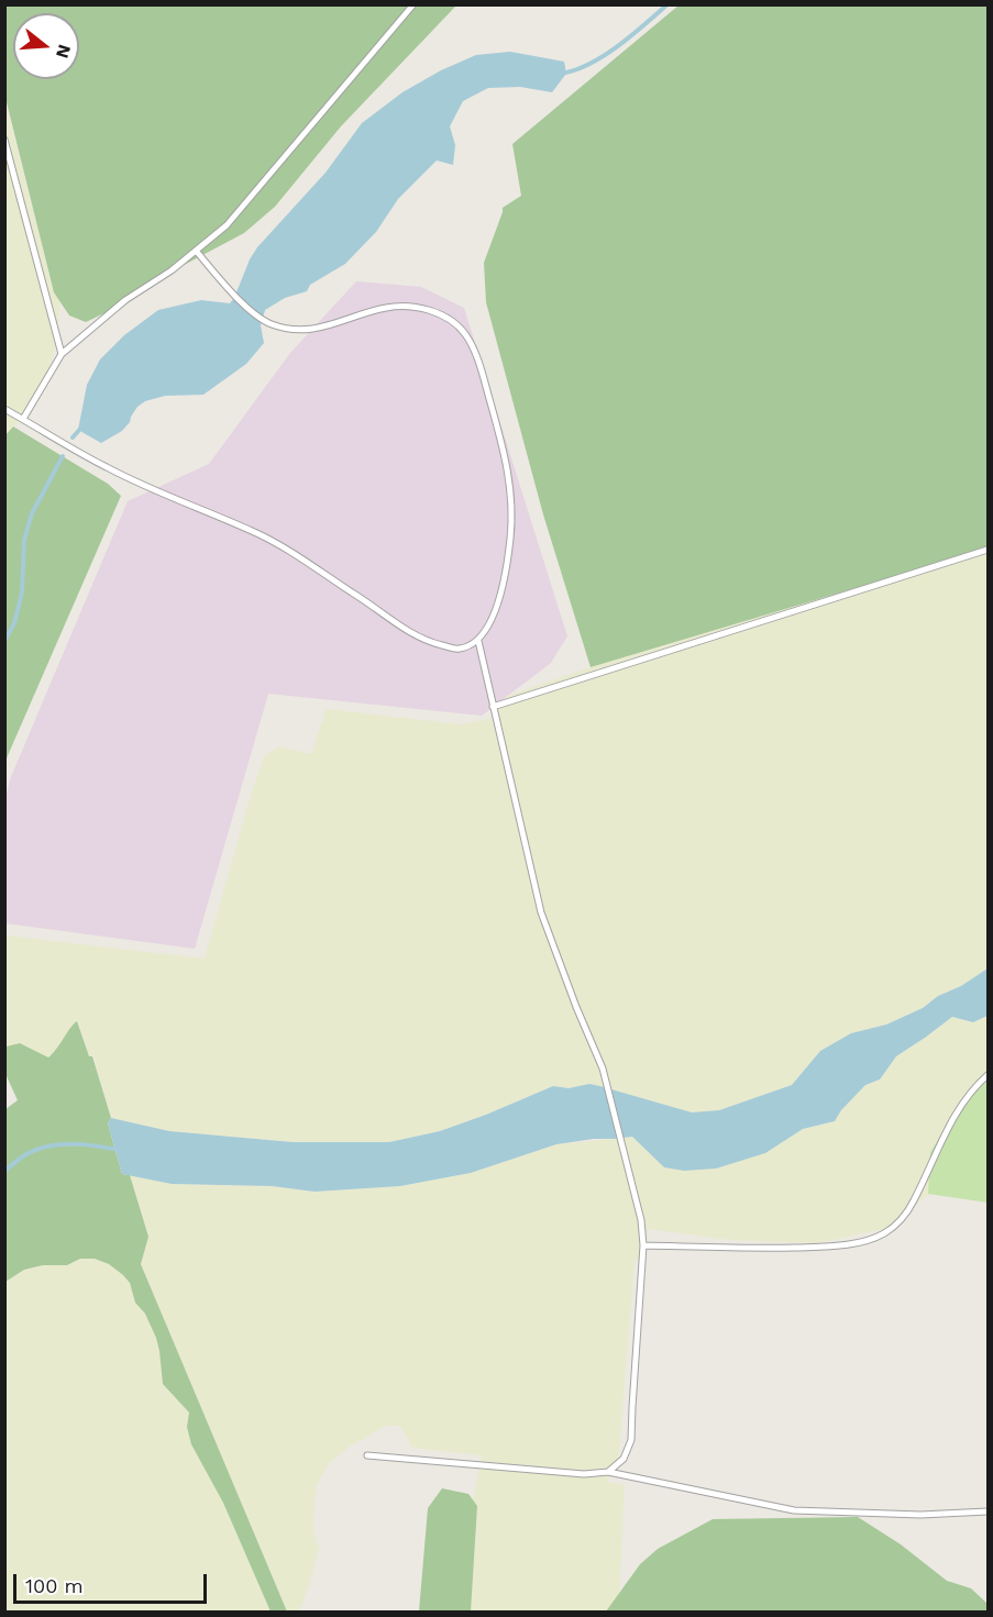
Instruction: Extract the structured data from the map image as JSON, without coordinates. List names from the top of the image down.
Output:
{
  "scale_bar": "100 m",
  "north": "right"
}
